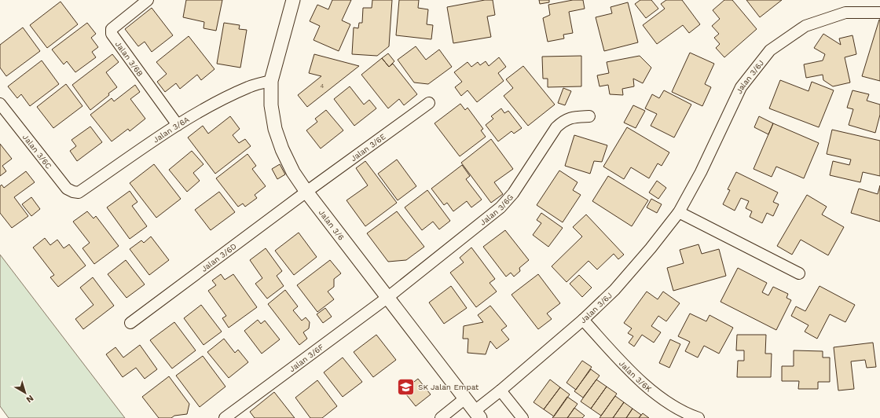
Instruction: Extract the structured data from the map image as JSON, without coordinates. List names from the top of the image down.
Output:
{
  "streets": {
    "street": [
      "Jalan 3/6B",
      "Jalan 3/6J",
      "Jalan 3/6A",
      "Jalan 3/6E",
      "Jalan 3/6C",
      "Jalan 3/6G",
      "Jalan 3/6",
      "Jalan 3/6D",
      "Jalan 3/6F",
      "Jalan 3/6K"
    ]
  },
  "crossings": [
    ["Jalan 3/6B", "Jalan 3/6A"],
    ["Jalan 3/6J", "Jalan 3/6"],
    ["Jalan 3/6J", "Jalan 3/6K"],
    ["Jalan 3/6A", "Jalan 3/6C"],
    ["Jalan 3/6A", "Jalan 3/6"],
    ["Jalan 3/6E", "Jalan 3/6"],
    ["Jalan 3/6E", "Jalan 3/6D"],
    ["Jalan 3/6G", "Jalan 3/6"],
    ["Jalan 3/6G", "Jalan 3/6F"],
    ["Jalan 3/6", "Jalan 3/6D"],
    ["Jalan 3/6", "Jalan 3/6F"]
  ],
  "places": {
    "school or university": ["SK Jalan Empat"]
  },
  "house_numbers": ["4"],
  "north": "bottom right"
}
